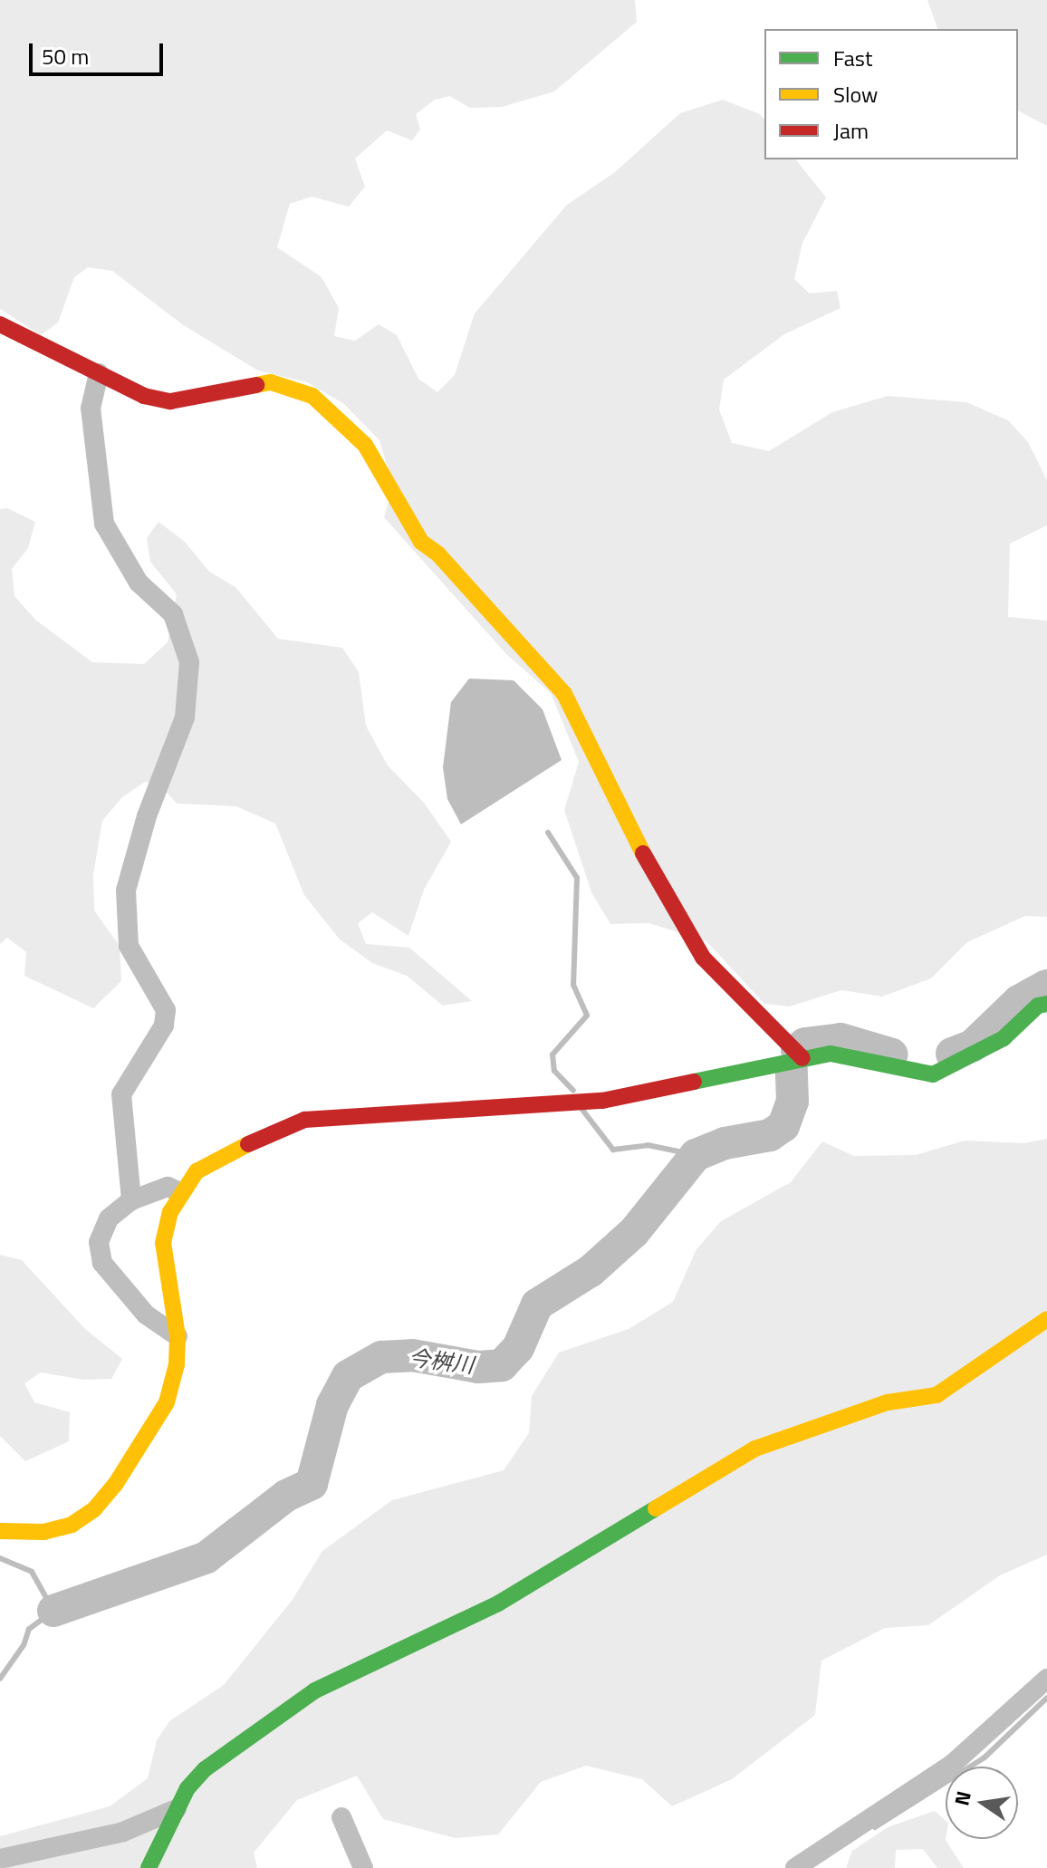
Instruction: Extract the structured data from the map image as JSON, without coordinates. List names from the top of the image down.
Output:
{
  "water": ["今桝川"],
  "legend": ["Fast", "Slow", "Jam"],
  "scale_bar": "50 m",
  "north": "left"
}
